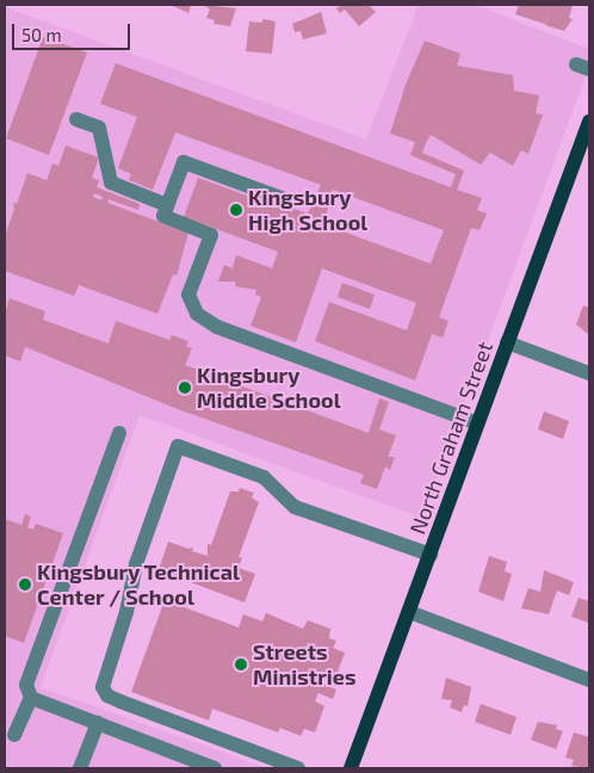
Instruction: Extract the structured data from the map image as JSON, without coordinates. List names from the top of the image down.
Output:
{
  "streets": {
    "main road": ["North Graham Street"]
  },
  "places": [
    "Kingsbury High School",
    "Kingsbury Middle School",
    "Kingsbury Technical Center / School",
    "Streets Ministries"
  ],
  "scale_bar": "50 m"
}
